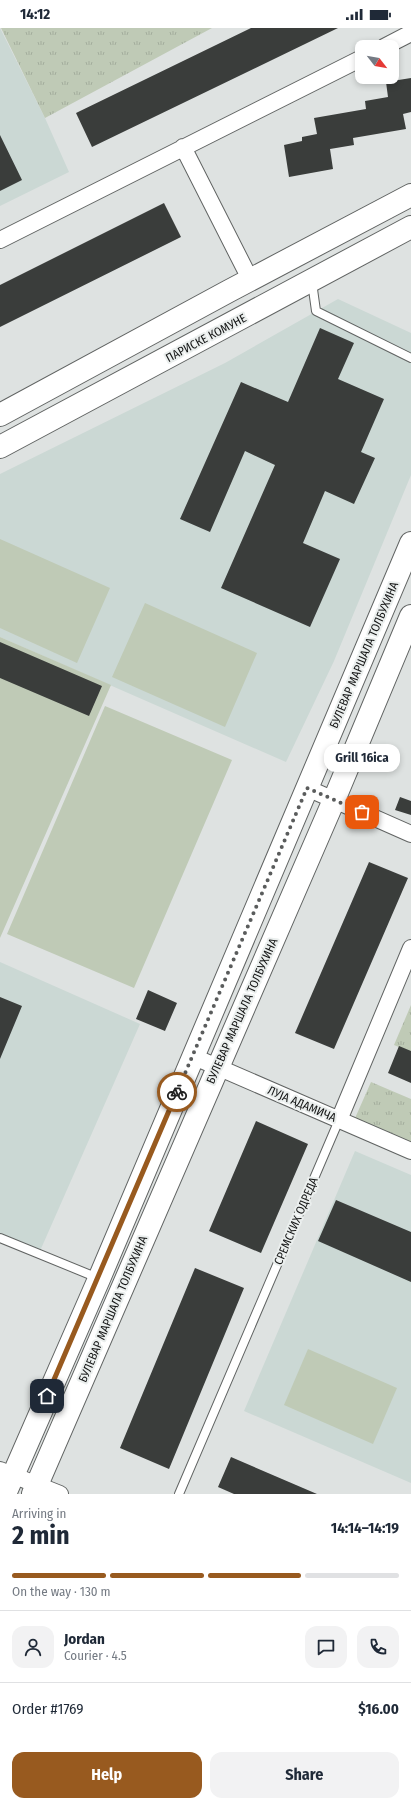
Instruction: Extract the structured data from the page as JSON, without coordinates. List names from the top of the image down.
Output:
{
  "streets": {
    "street": [
      "ПАРИСКЕ КОМУНЕ",
      "БУЛЕВАР МАРШАЛА ТОЛБУХИНА",
      "ЛУЈА АДАМИЧА",
      "СРЕМСКИХ ОДРЕДА"
    ]
  },
  "crossings": [
    ["БУЛЕВАР МАРШАЛА ТОЛБУХИНА", "ЛУЈА АДАМИЧА"],
    ["ЛУЈА АДАМИЧА", "СРЕМСКИХ ОДРЕДА"]
  ],
  "places": ["Grill 16ica"],
  "north": "bottom right",
  "page": {
    "status": "14:12",
    "bubble": "Grill 16ica",
    "heading": ["2 min", "Arriving in", "14:14–14:19"],
    "panel": [
      "Jordan",
      "Courier · 4.5",
      "Order #1769",
      "$16.00"
    ],
    "bar": "On the way · 130 m",
    "buttons": ["Help", "Share"]
  }
}
